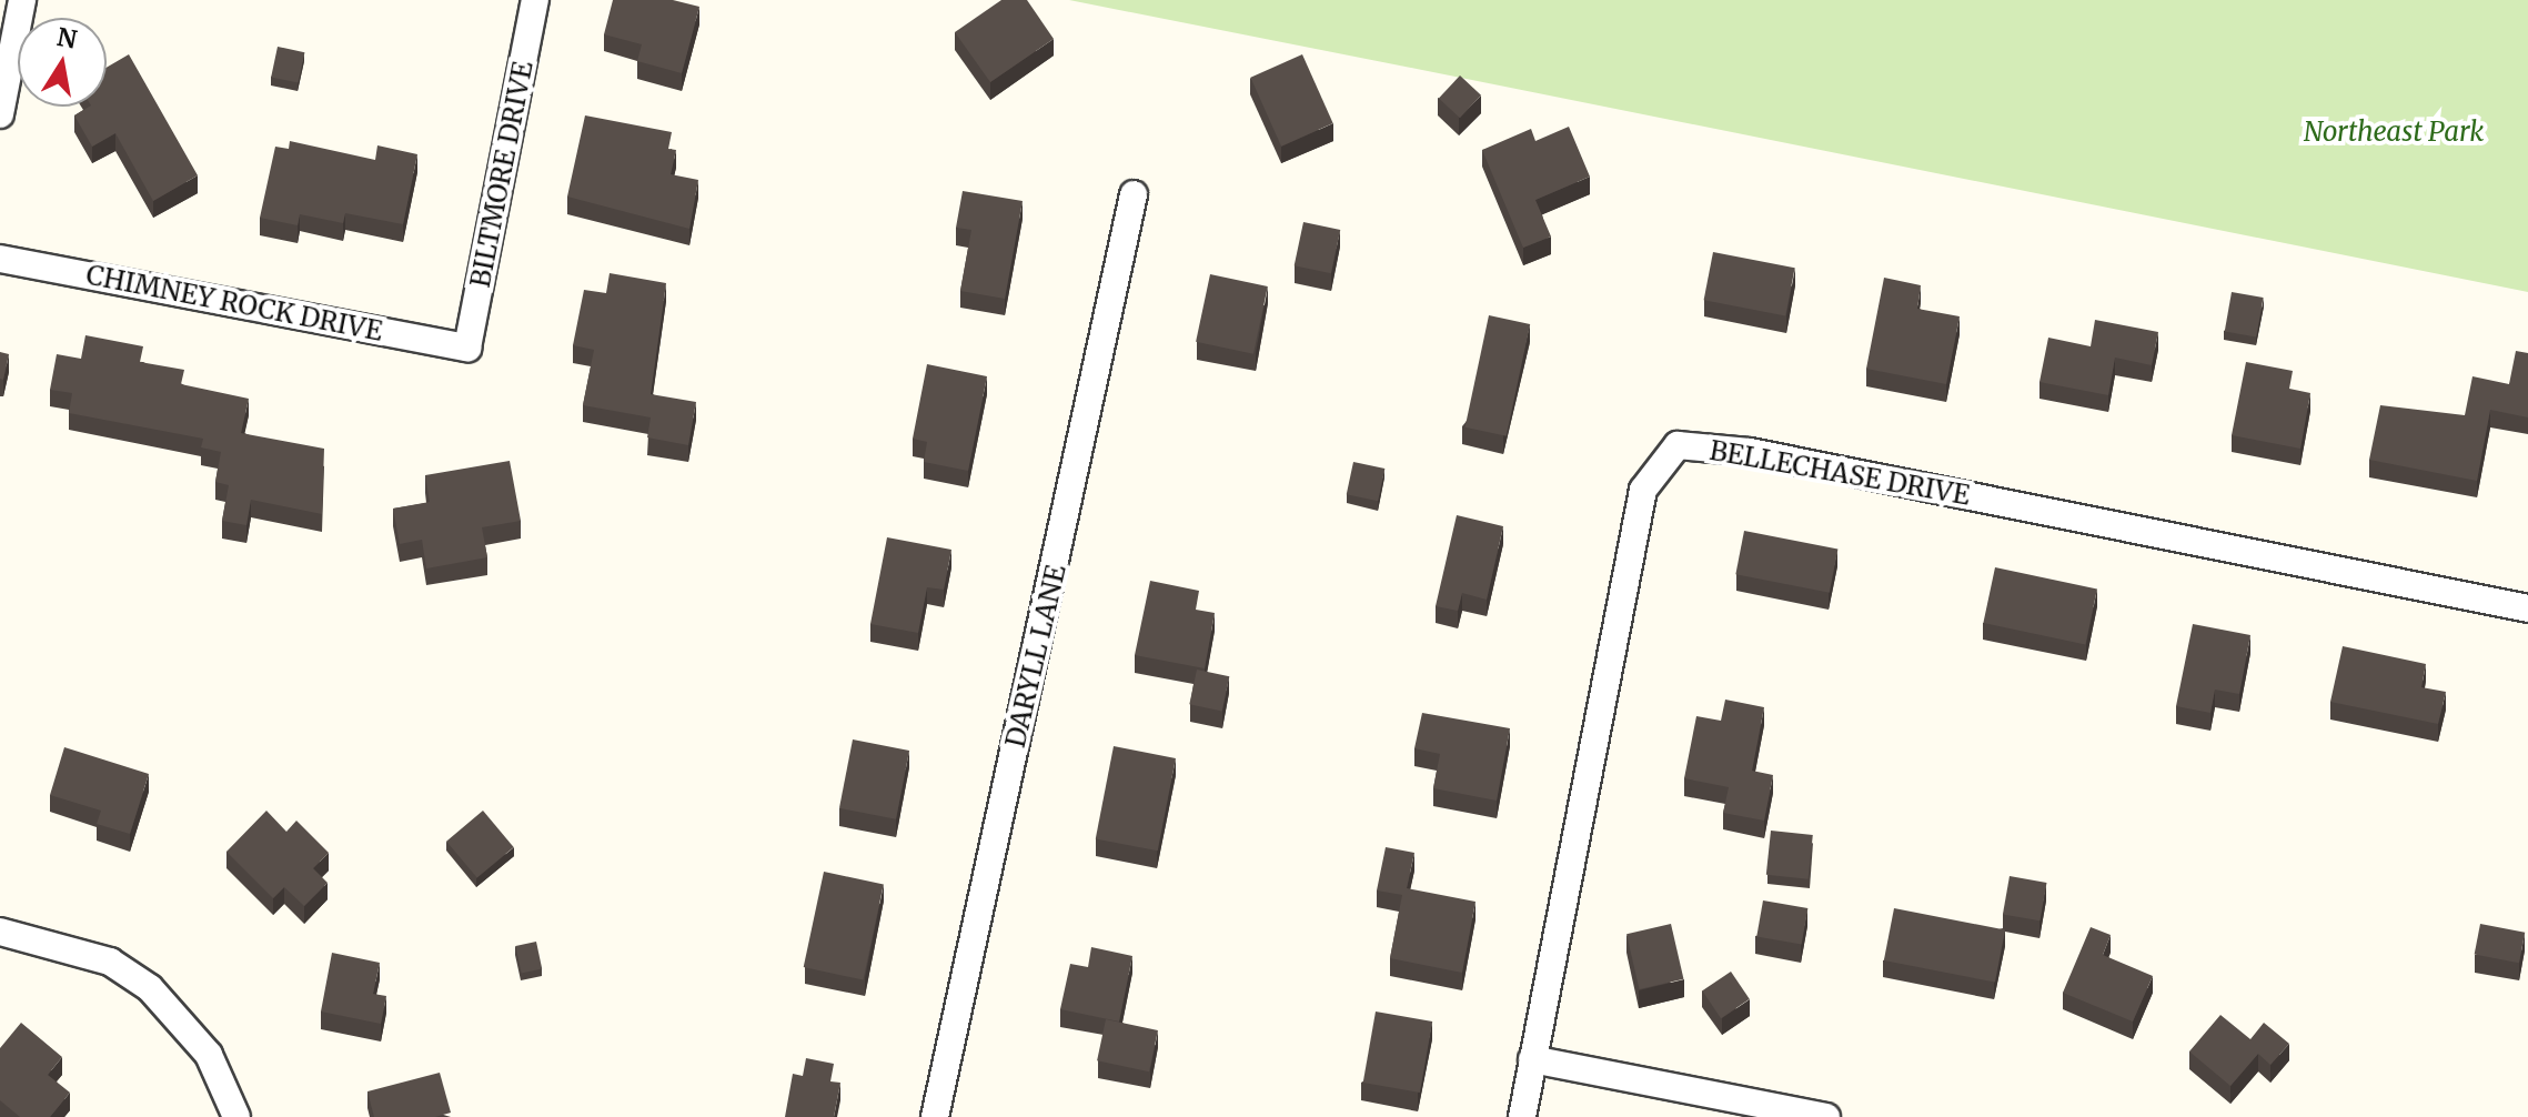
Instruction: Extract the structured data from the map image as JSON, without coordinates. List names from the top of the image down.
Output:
{
  "streets": {
    "street": [
      "BILTMORE DRIVE",
      "CHIMNEY ROCK DRIVE",
      "BELLECHASE DRIVE",
      "DARYLL LANE"
    ]
  },
  "crossings": [
    ["BILTMORE DRIVE", "CHIMNEY ROCK DRIVE"]
  ],
  "parks": ["Northeast Park"],
  "north": "top"
}
